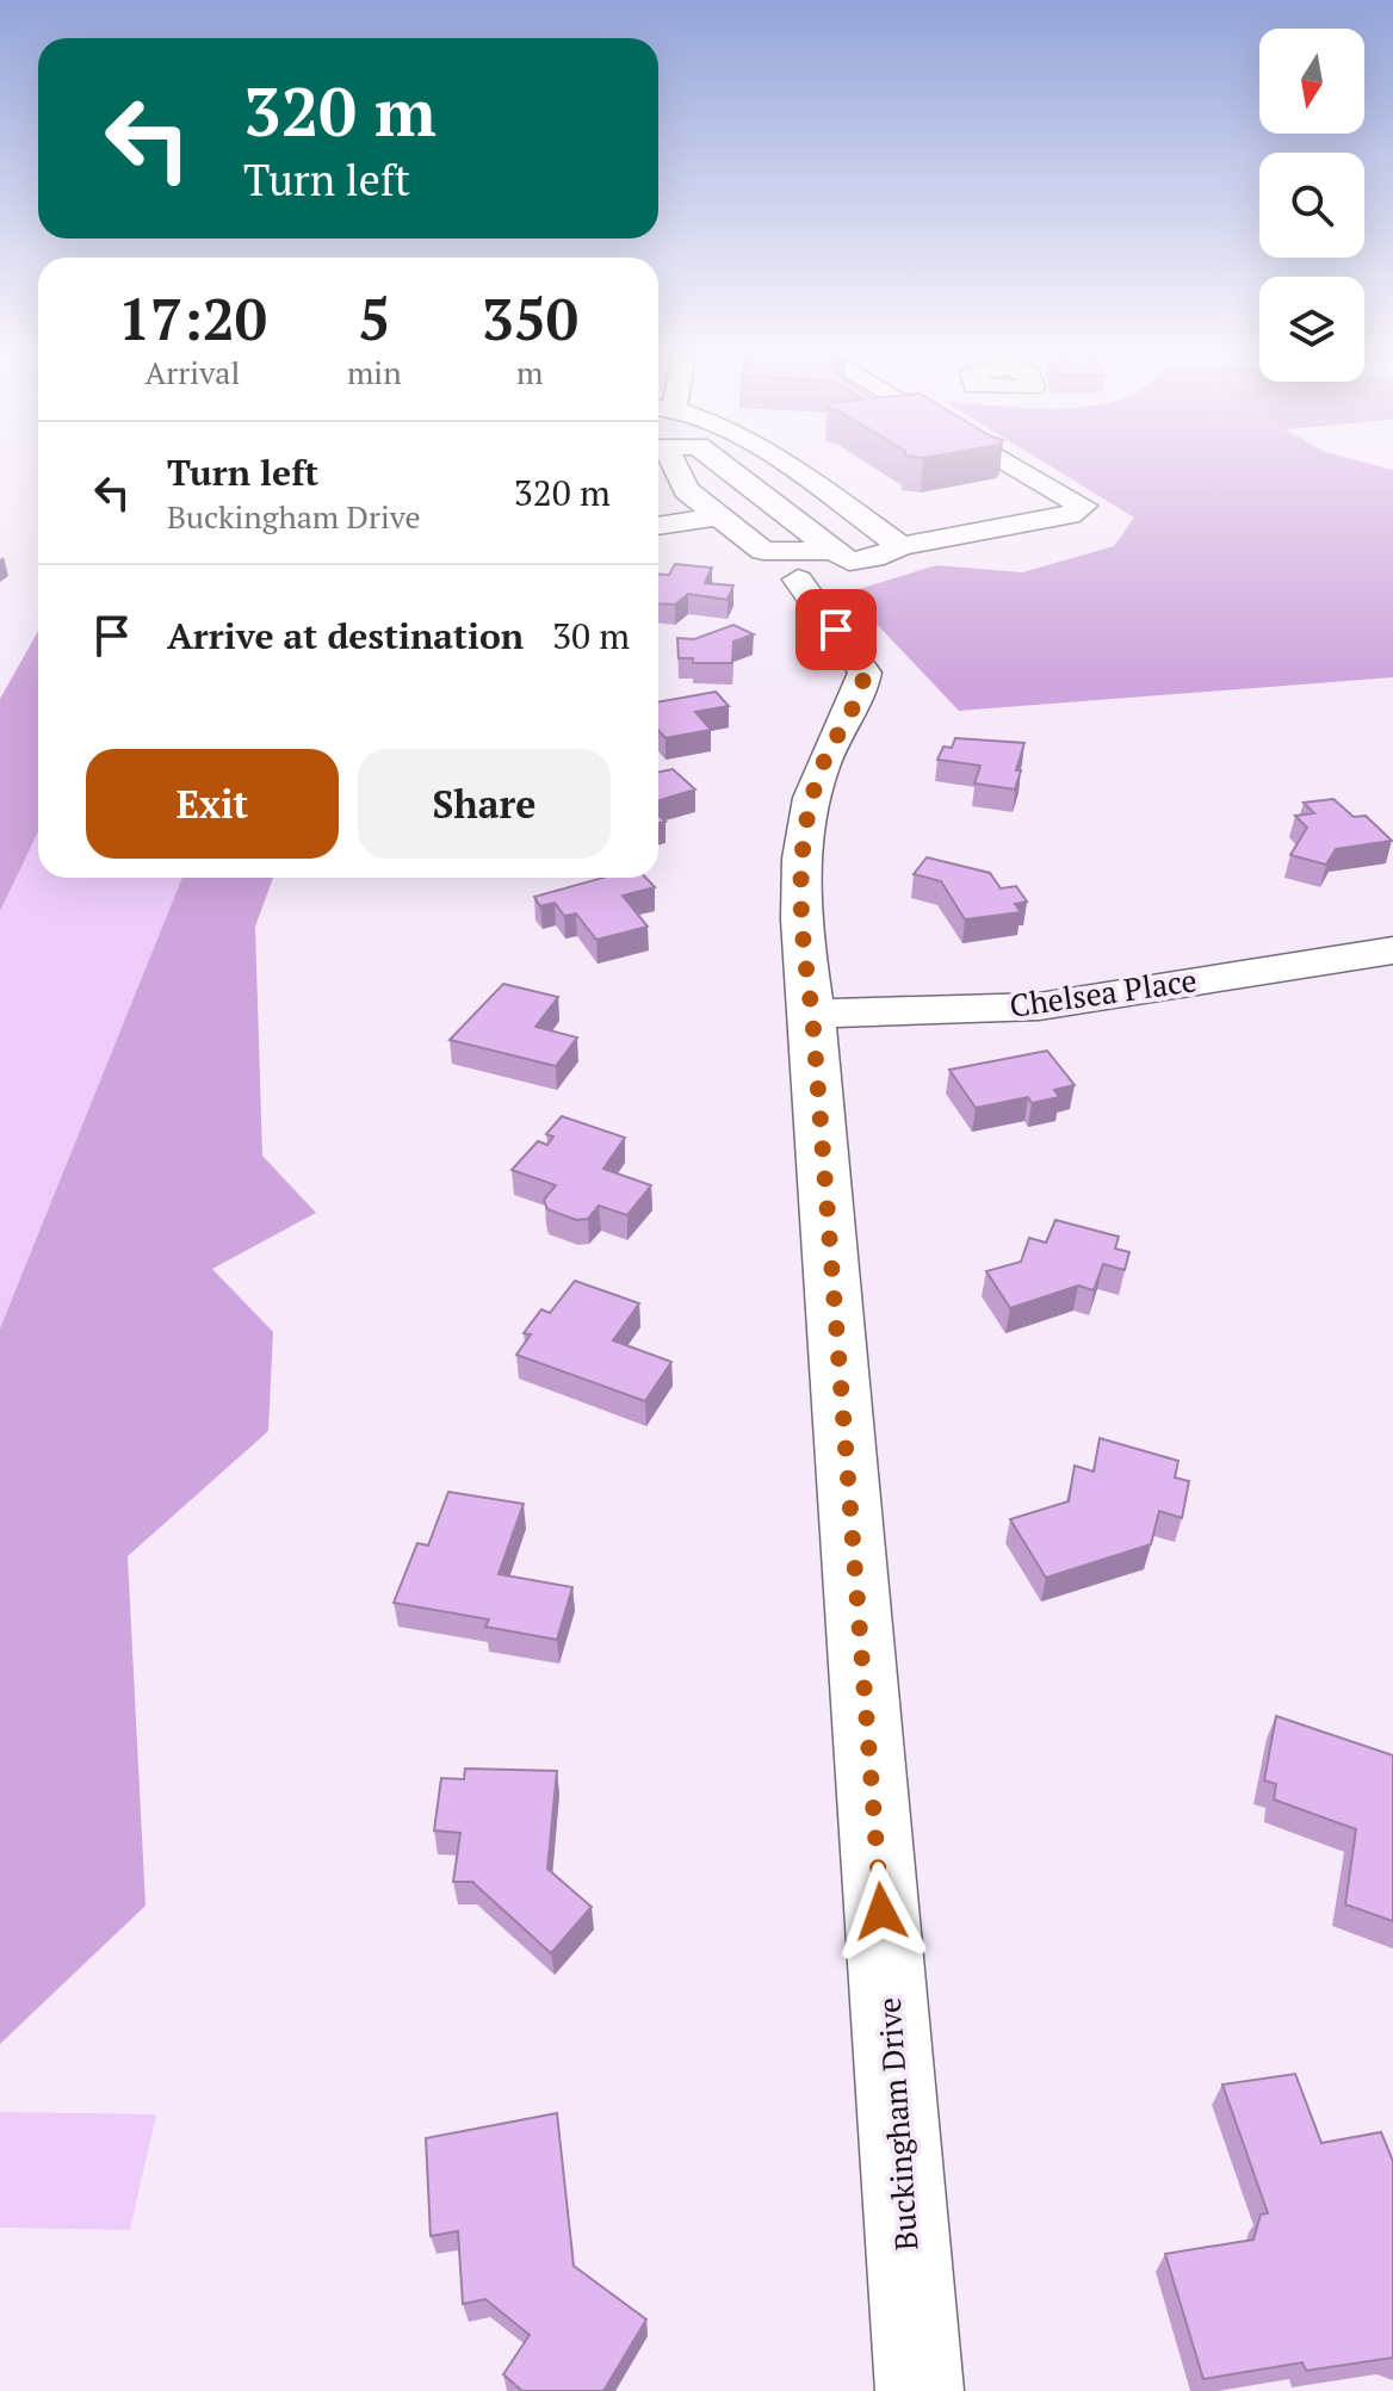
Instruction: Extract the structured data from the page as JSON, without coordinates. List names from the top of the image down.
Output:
{
  "streets": {
    "street": ["Chelsea Place", "Buckingham Drive"]
  },
  "crossings": [
    ["Chelsea Place", "Buckingham Drive"]
  ],
  "north": "bottom",
  "page": {
    "turn": ["320 m", "Turn left"],
    "eta": [
      "17:20",
      "Arrival",
      "5",
      "min",
      "350",
      "m"
    ],
    "list": [
      {
        "name": "Turn left",
        "note": "Buckingham Drive",
        "value": "320 m"
      },
      {
        "name": "Arrive at destination",
        "value": "30 m"
      }
    ],
    "buttons": ["Exit", "Share"]
  }
}
